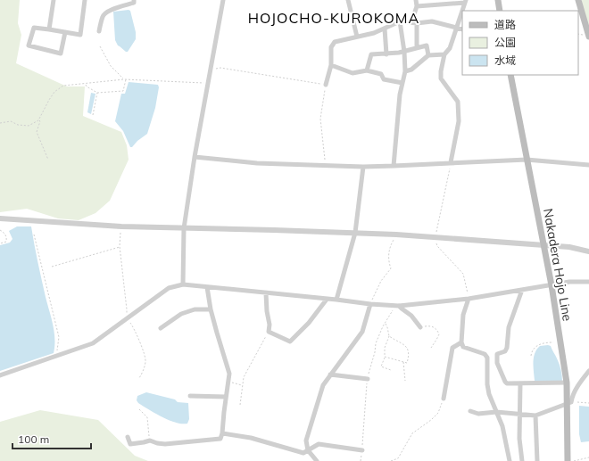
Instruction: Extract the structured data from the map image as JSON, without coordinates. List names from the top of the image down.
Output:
{
  "streets": {
    "main road": ["Nakadera Hojo Line"]
  },
  "districts": ["HOJOCHO-KUROKOMA"],
  "legend": ["道路", "公園", "水域"],
  "scale_bar": "100 m"
}
